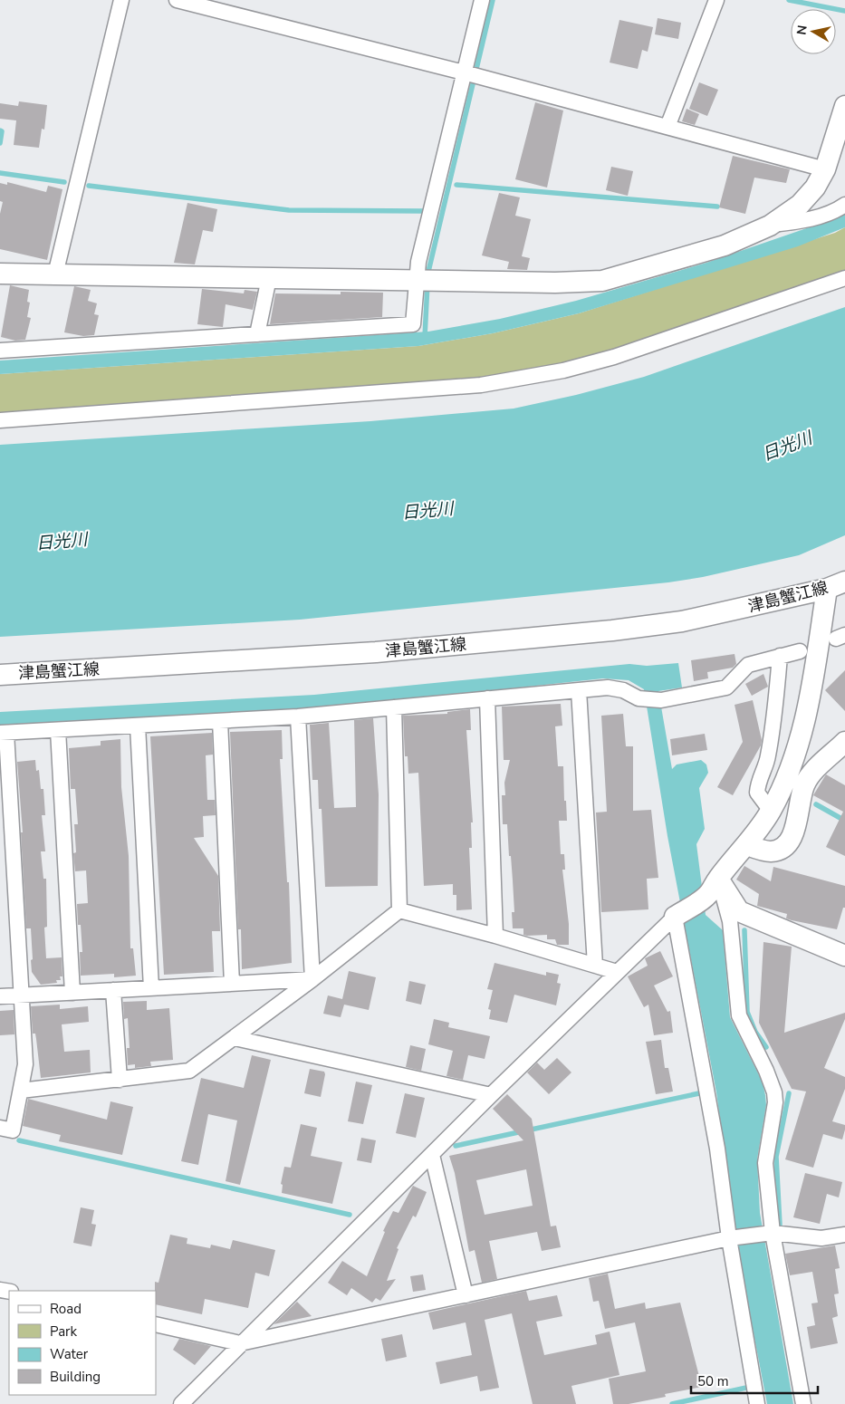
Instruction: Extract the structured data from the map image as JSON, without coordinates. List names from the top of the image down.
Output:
{
  "streets": {
    "street": ["津島蟹江線"]
  },
  "water": ["日光川"],
  "legend": [
    "Road",
    "Park",
    "Water",
    "Building"
  ],
  "scale_bar": "50 m",
  "north": "left"
}
